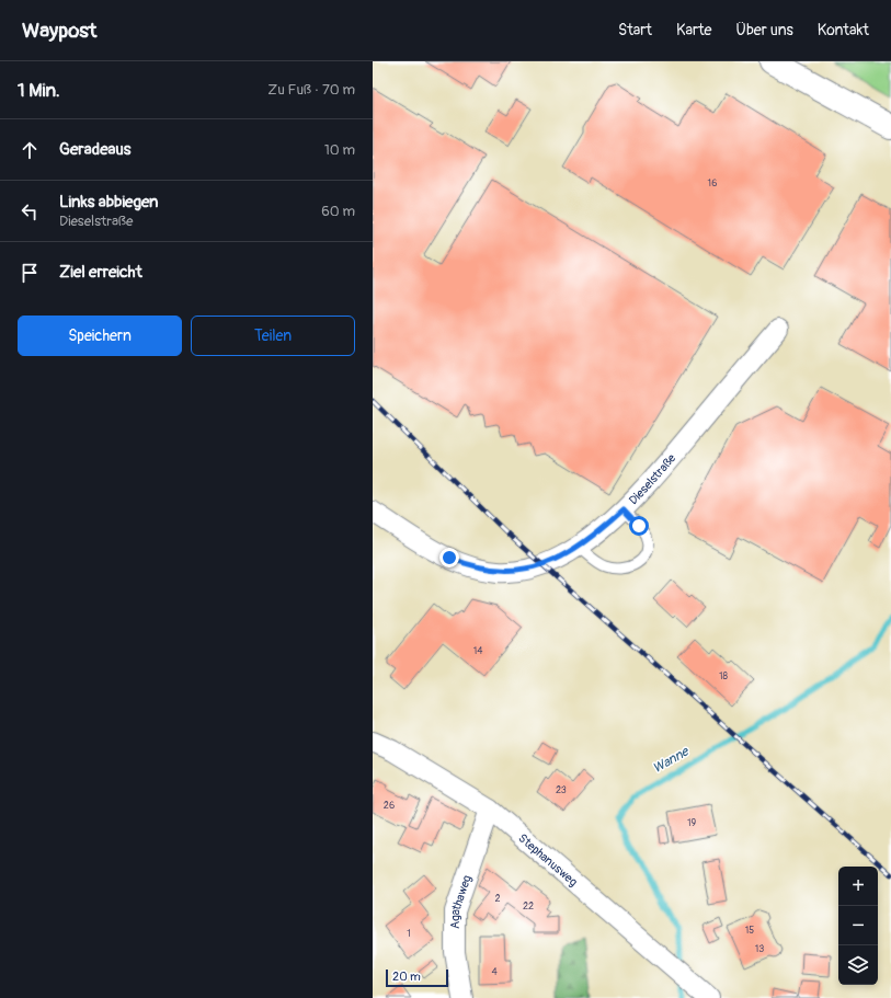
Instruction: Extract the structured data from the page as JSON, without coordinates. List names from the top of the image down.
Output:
{
  "streets": {
    "street": ["Dieselstraße", "Stephanusweg", "Agathaweg"]
  },
  "crossings": [
    ["Stephanusweg", "Agathaweg"]
  ],
  "water": ["Wanne"],
  "house_numbers": [
    "16",
    "14",
    "18",
    "23",
    "26",
    "19",
    "2",
    "22",
    "15",
    "1",
    "13",
    "4"
  ],
  "scale_bar": "20 m",
  "page": {
    "header": "Waypost",
    "nav": [
      "Start",
      "Karte",
      "Über uns",
      "Kontakt"
    ],
    "heading": ["1 Min.", "Zu Fuß · 70 m"],
    "list": [
      ["Geradeaus", "10 m"],
      ["Links abbiegen", "Dieselstraße", "60 m"],
      "Ziel erreicht"
    ],
    "buttons": ["Speichern", "Teilen"],
    "map_buttons": ["+", "−"],
    "scale": "20 m"
  }
}
